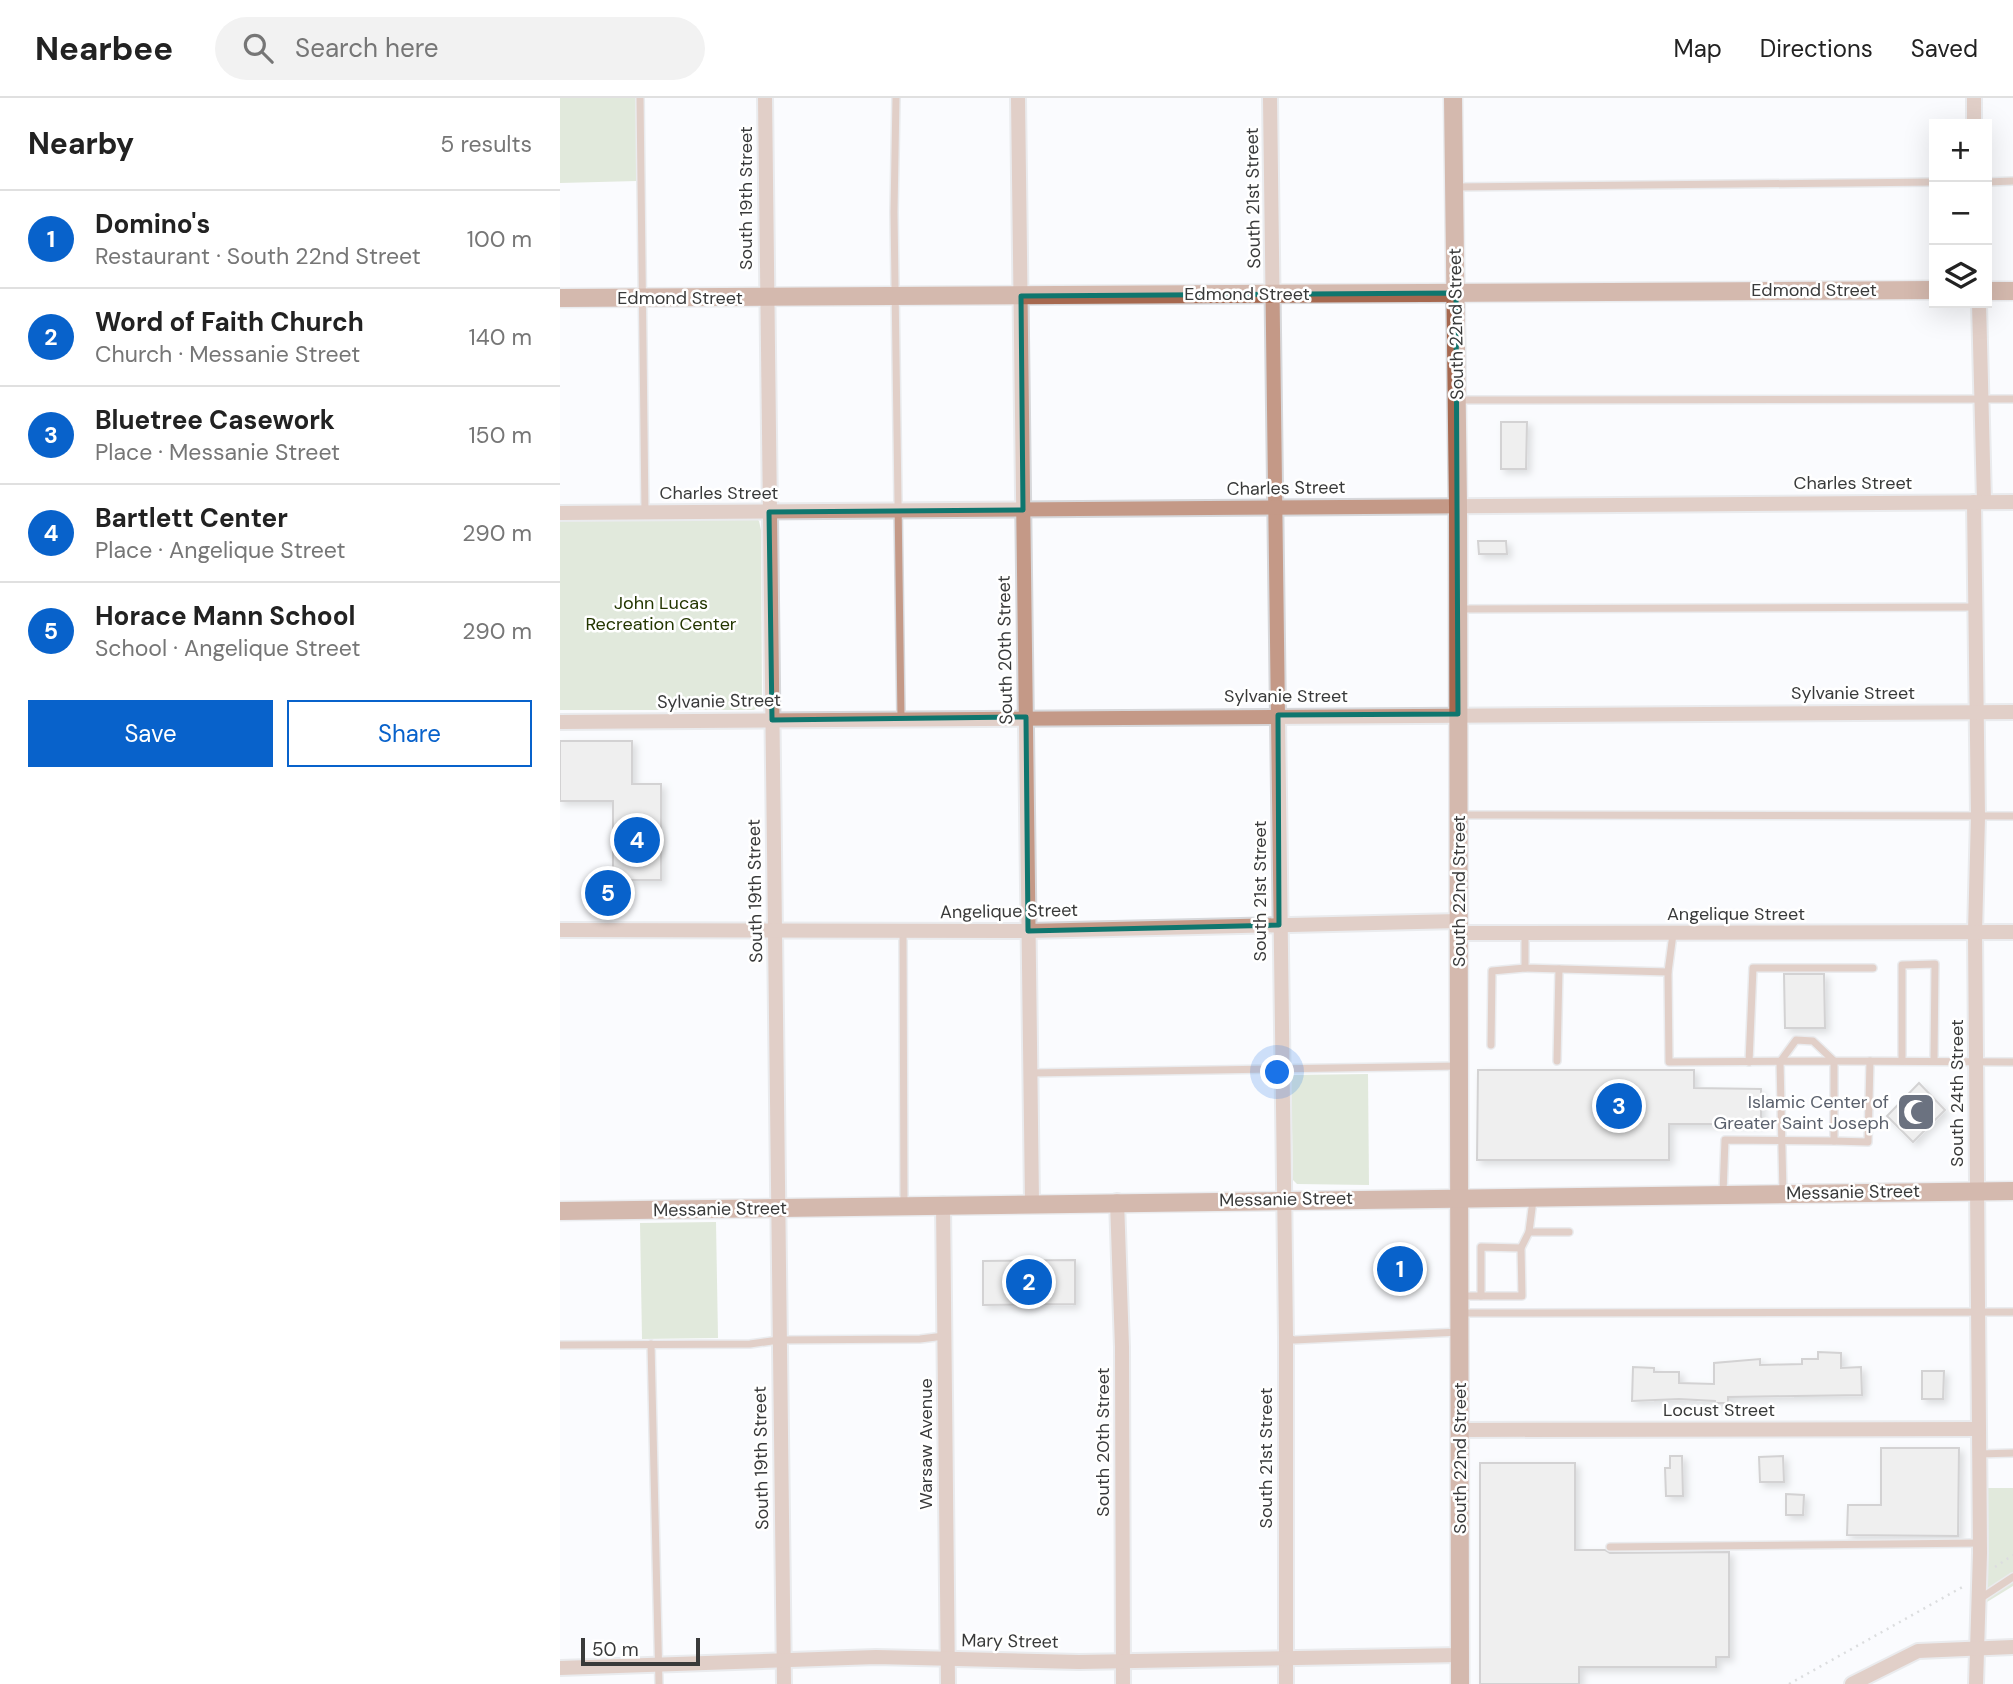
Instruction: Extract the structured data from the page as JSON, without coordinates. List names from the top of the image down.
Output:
{
  "streets": {
    "street": [
      "South 19th Street",
      "South 21st Street",
      "Edmond Street",
      "South 22nd Street",
      "Charles Street",
      "South 20th Street",
      "Sylvanie Street",
      "Angelique Street",
      "South 24th Street",
      "Messanie Street",
      "Locust Street",
      "Warsaw Avenue",
      "Mary Street"
    ]
  },
  "crossings": [
    ["South 19th Street", "Edmond Street"],
    ["South 19th Street", "Charles Street"],
    ["South 19th Street", "Sylvanie Street"],
    ["South 19th Street", "Angelique Street"],
    ["South 19th Street", "Messanie Street"],
    ["South 19th Street", "Mary Street"],
    ["South 21st Street", "Edmond Street"],
    ["South 21st Street", "Charles Street"],
    ["South 21st Street", "Sylvanie Street"],
    ["South 21st Street", "Angelique Street"],
    ["South 21st Street", "Messanie Street"],
    ["South 21st Street", "Mary Street"],
    ["Edmond Street", "South 22nd Street"],
    ["Edmond Street", "South 20th Street"],
    ["South 22nd Street", "Charles Street"],
    ["South 22nd Street", "Sylvanie Street"],
    ["South 22nd Street", "Angelique Street"],
    ["South 22nd Street", "Messanie Street"],
    ["South 22nd Street", "Locust Street"],
    ["South 22nd Street", "Mary Street"],
    ["Charles Street", "South 20th Street"],
    ["Charles Street", "South 24th Street"],
    ["South 20th Street", "Sylvanie Street"],
    ["South 20th Street", "Angelique Street"],
    ["South 20th Street", "Messanie Street"],
    ["South 20th Street", "Mary Street"],
    ["Sylvanie Street", "South 24th Street"],
    ["Angelique Street", "South 24th Street"],
    ["South 24th Street", "Messanie Street"],
    ["South 24th Street", "Locust Street"],
    ["Messanie Street", "Warsaw Avenue"],
    ["Warsaw Avenue", "Mary Street"]
  ],
  "parks": ["John Lucas Recreation Center"],
  "places": {
    "mosque": ["Islamic Center of Greater Saint Joseph"]
  },
  "scale_bar": "50 m",
  "page": {
    "header": "Nearbee",
    "search": "Search here",
    "nav": ["Map", "Directions", "Saved"],
    "heading": ["Nearby", "5 results"],
    "map_buttons": ["+", "−"],
    "list": [
      {
        "mark": "1",
        "name": "Domino's",
        "note": "Restaurant · South 22nd Street",
        "value": "100 m"
      },
      {
        "mark": "2",
        "name": "Word of Faith Church",
        "note": "Church · Messanie Street",
        "value": "140 m"
      },
      {
        "mark": "3",
        "name": "Bluetree Casework",
        "note": "Place · Messanie Street",
        "value": "150 m"
      },
      {
        "mark": "4",
        "name": "Bartlett Center",
        "note": "Place · Angelique Street",
        "value": "290 m"
      },
      {
        "mark": "5",
        "name": "Horace Mann School",
        "note": "School · Angelique Street",
        "value": "290 m"
      }
    ],
    "buttons": ["Save", "Share"],
    "pins": [
      "4",
      "5",
      "3",
      "1",
      "2"
    ],
    "scale": "50 m"
  }
}
